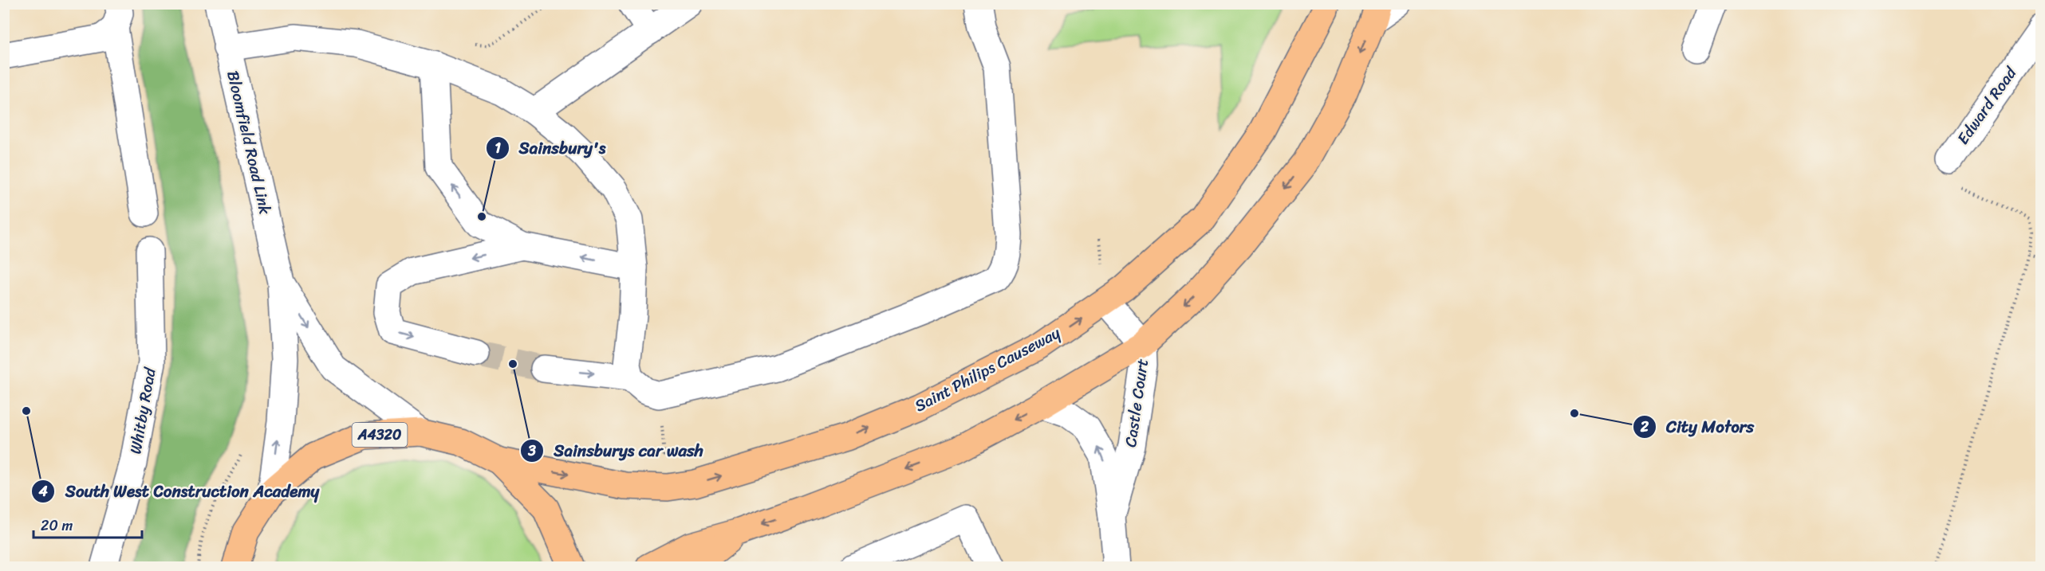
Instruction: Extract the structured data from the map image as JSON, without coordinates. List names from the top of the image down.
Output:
{
  "streets": {
    "main road": ["Saint Philips Causeway", "A4320"],
    "street": [
      "Edward Road",
      "Bloomfield Road Link",
      "Castle Court",
      "Whitby Road"
    ]
  },
  "crossings": [
    ["Bloomfield Road Link", "A4320"],
    ["Saint Philips Causeway", "Castle Court"],
    ["Saint Philips Causeway", "A4320"]
  ],
  "places": [
    "Sainsbury's",
    "Sainsburys car wash",
    "South West Construction Academy",
    "City Motors"
  ],
  "scale_bar": "20 m"
}
